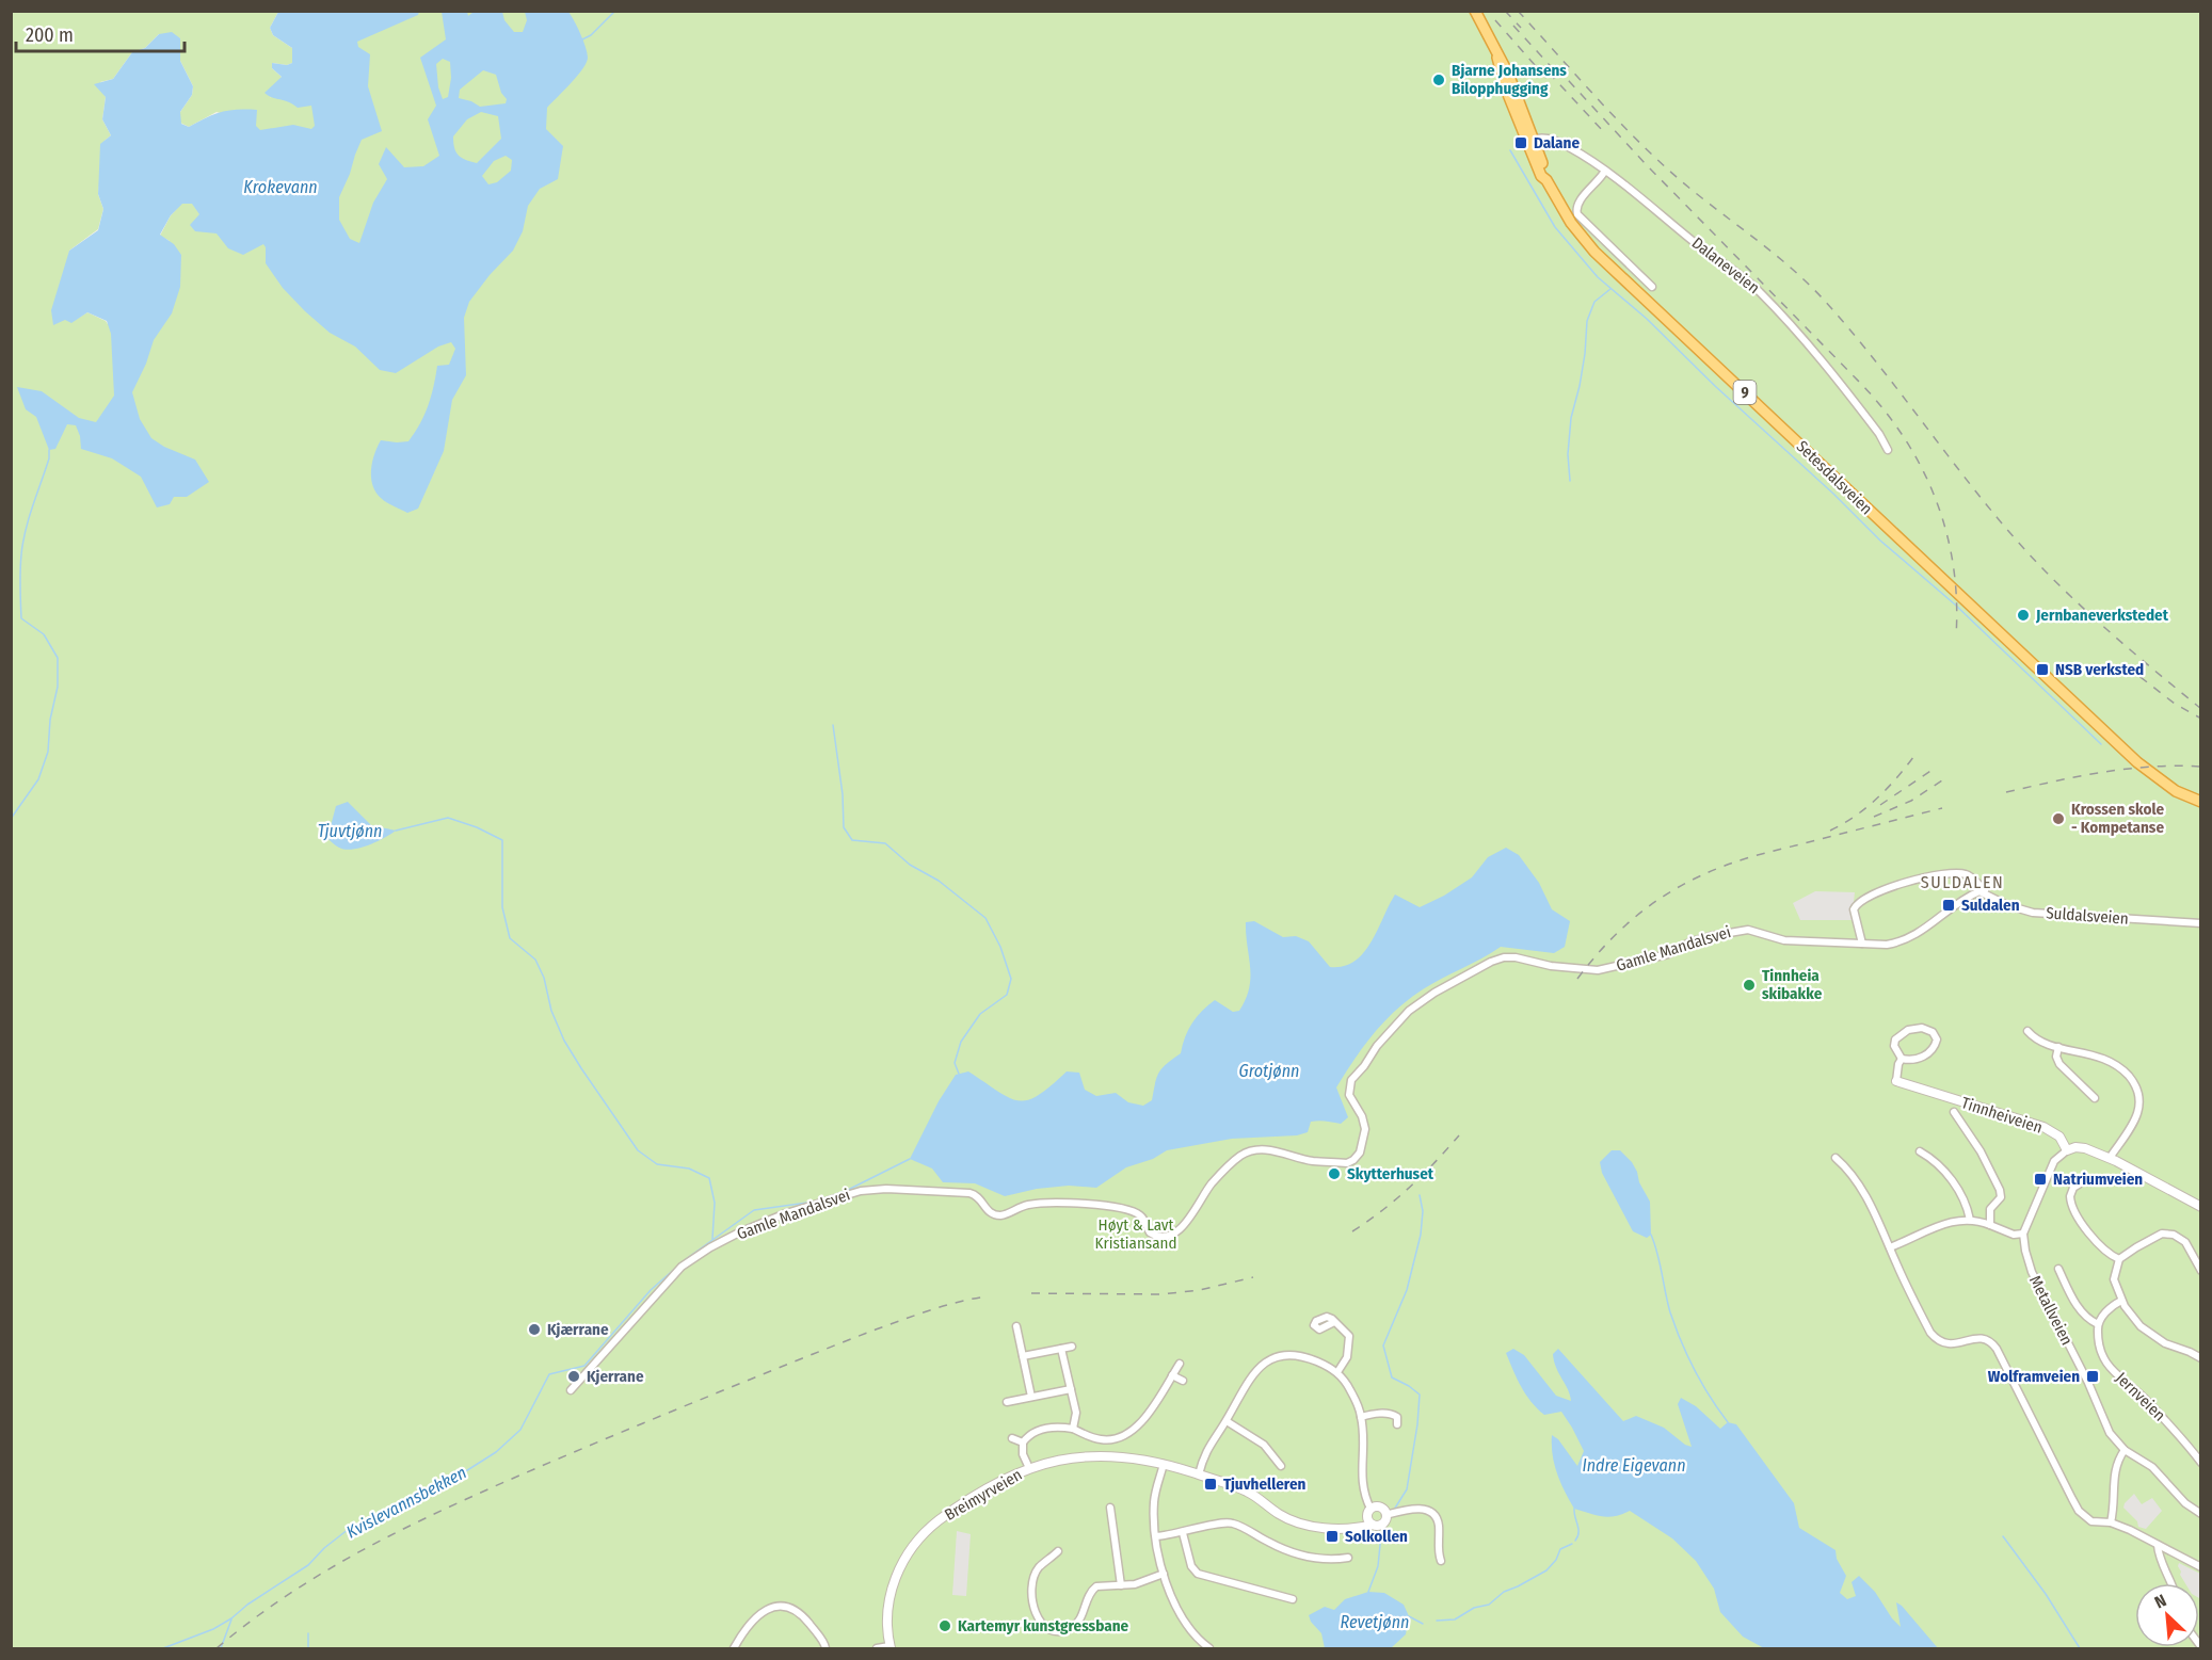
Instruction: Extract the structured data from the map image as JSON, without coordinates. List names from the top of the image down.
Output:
{
  "streets": {
    "highway": ["9", "Setesdalsveien"],
    "street": [
      "Dalaneveien",
      "Suldalsveien",
      "Gamle Mandalsvei",
      "Tinnheiveien",
      "Metallveien",
      "Jernveien",
      "Breimyrveien"
    ]
  },
  "crossings": [
    ["Dalaneveien", "Setesdalsveien"],
    ["Suldalsveien", "Gamle Mandalsvei"]
  ],
  "districts": ["SULDALEN"],
  "water": [
    "Krokevann",
    "Tjuvtjønn",
    "Grotjønn",
    "Indre Eigevann",
    "Kvislevannsbekken",
    "Revetjønn"
  ],
  "parks": ["Høyt & Lavt Kristiansand"],
  "places": {
    "other": [
      "Bjarne Johansens Bilopphugging",
      "Jernbaneverkstedet",
      "Krossen skole - Kompetanse",
      "Tinnheia skibakke",
      "Skytterhuset",
      "Kjærrane",
      "Kjerrane",
      "Kartemyr kunstgressbane"
    ],
    "transit": [
      "Dalane",
      "NSB verksted",
      "Suldalen",
      "Natriumveien",
      "Wolframveien",
      "Tjuvhelleren",
      "Solkollen"
    ]
  },
  "scale_bar": "200 m",
  "north": "top left"
}
